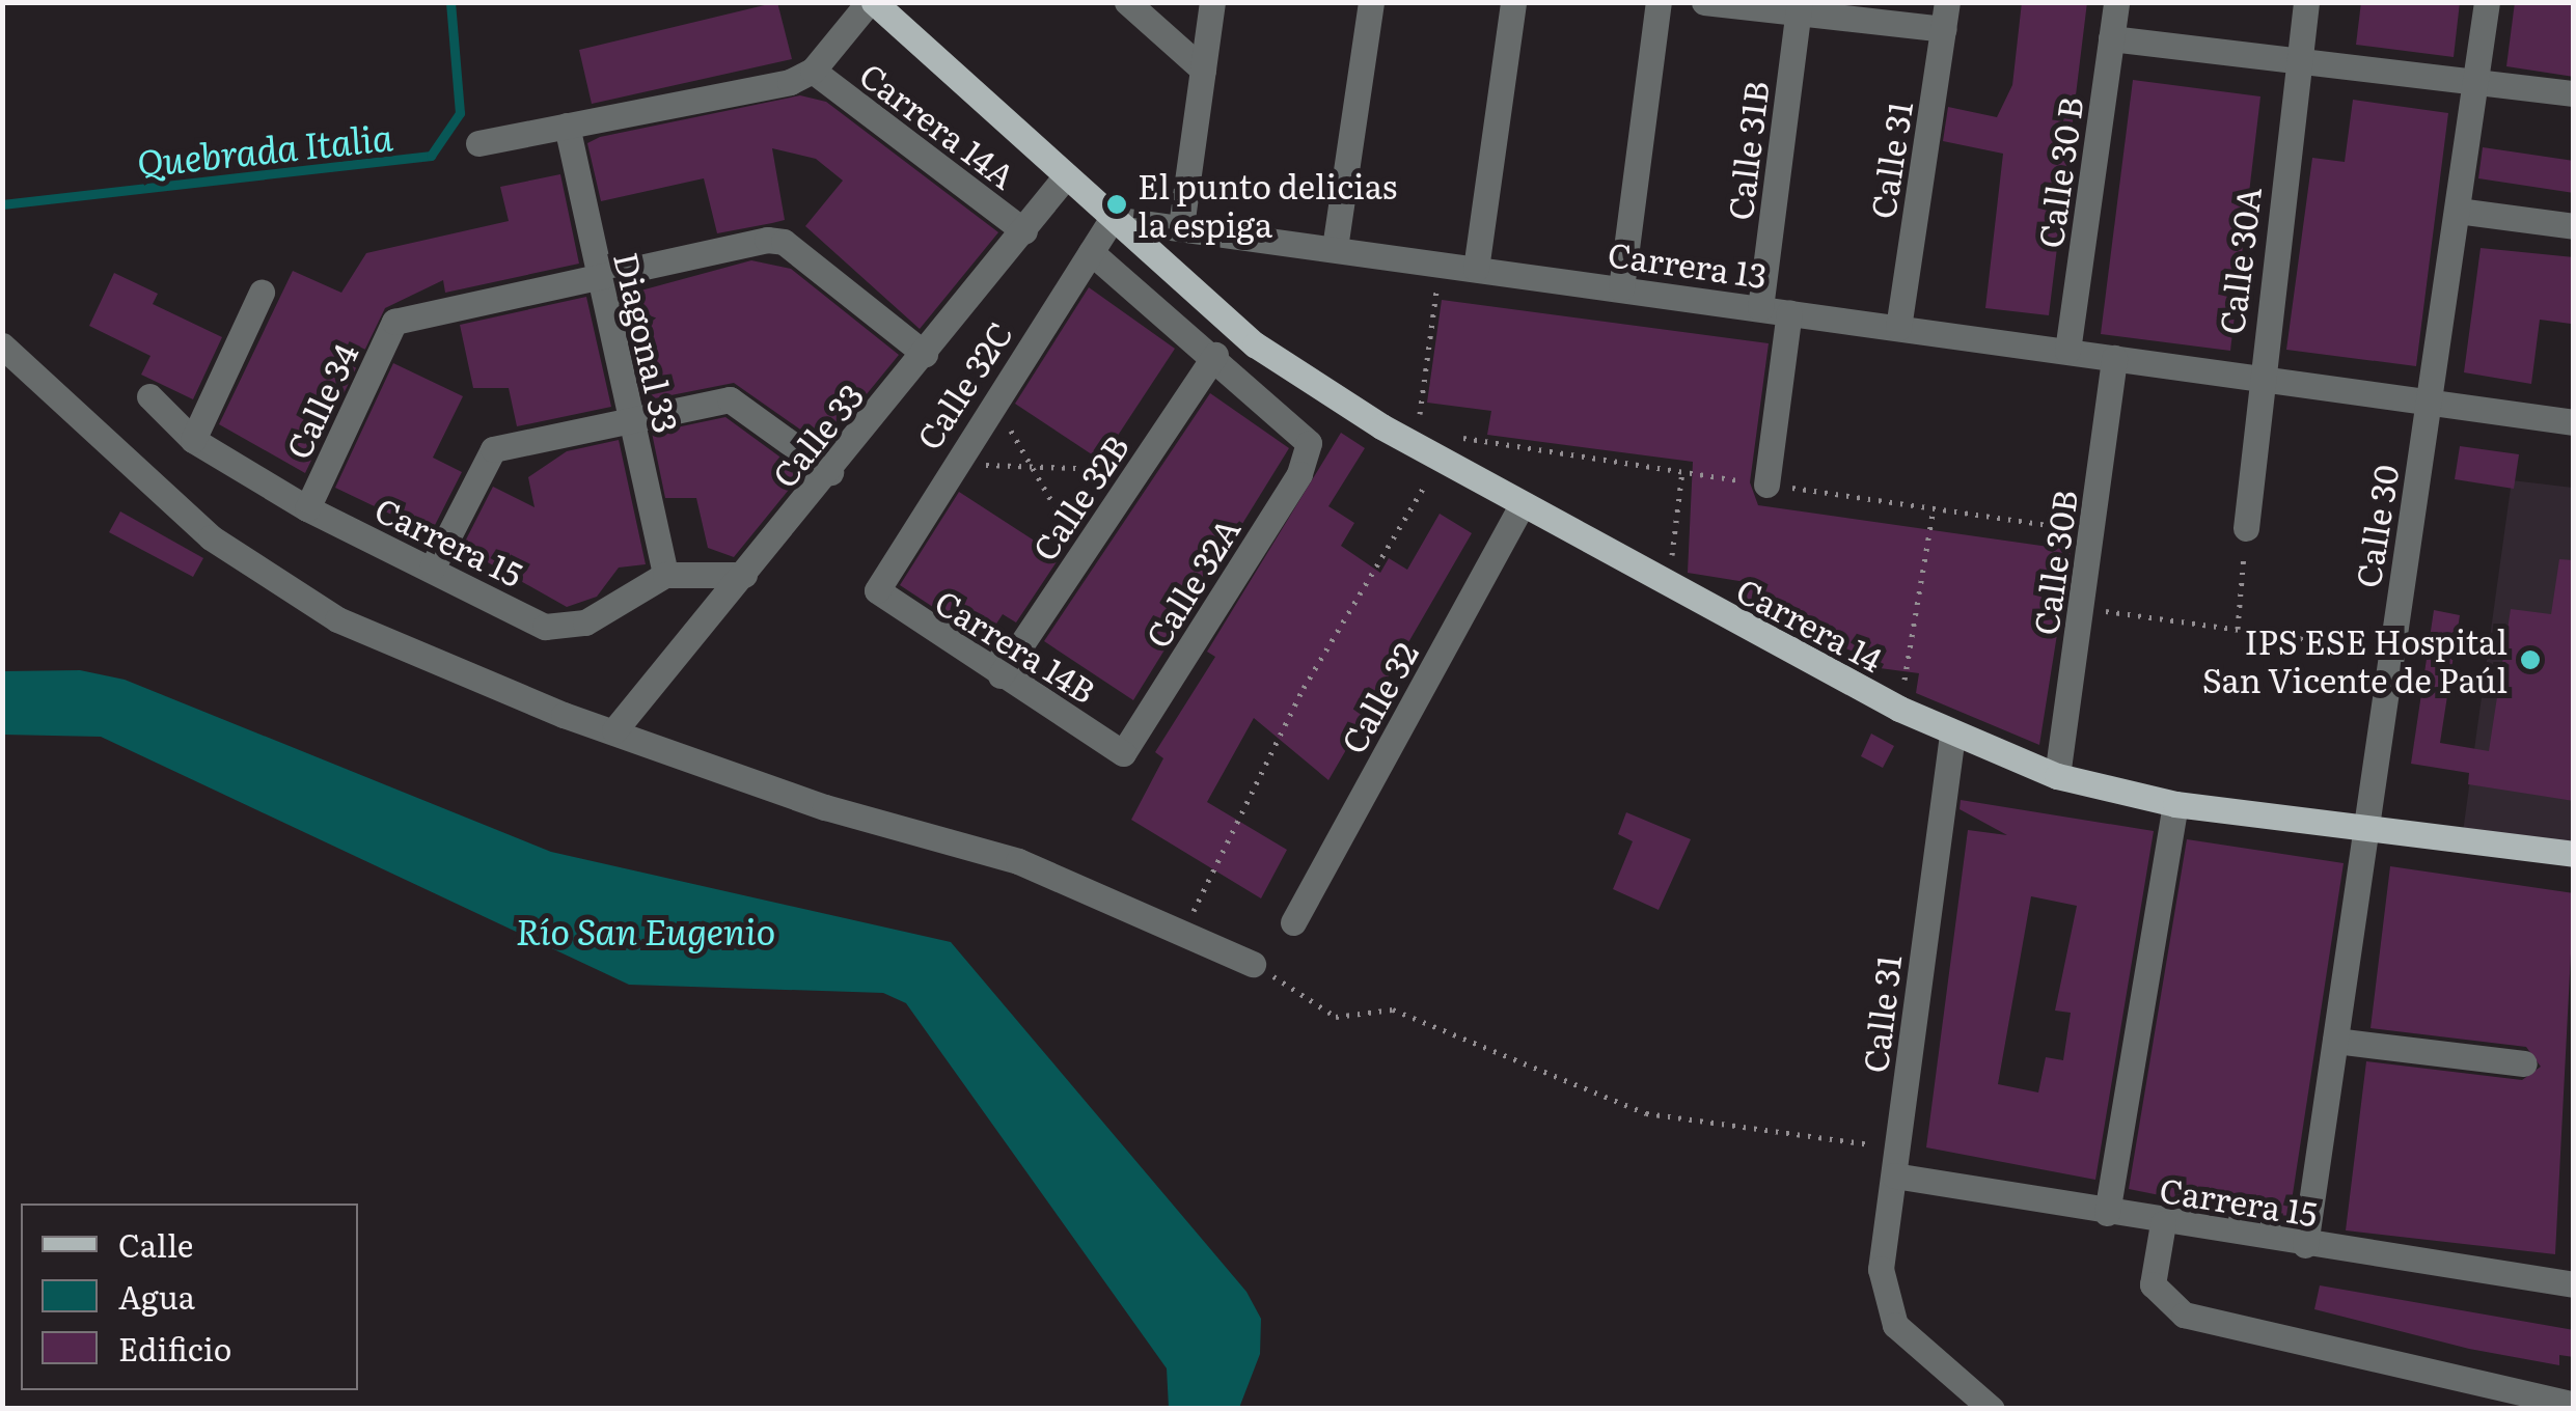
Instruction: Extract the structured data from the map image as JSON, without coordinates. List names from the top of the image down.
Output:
{
  "streets": {
    "main road": ["Carrera 14"],
    "street": [
      "Carrera 14A",
      "Calle 31B",
      "Calle 31",
      "Calle 30 B",
      "Calle 30A",
      "Carrera 13",
      "Diagonal 33",
      "Calle 32C",
      "Calle 34",
      "Calle 33",
      "Calle 32B",
      "Calle 30",
      "Carrera 15",
      "Calle 30B",
      "Calle 32A",
      "Carrera 14B",
      "Calle 32"
    ]
  },
  "crossings": [
    ["Carrera 14A", "Calle 33"],
    ["Calle 31B", "Carrera 13"],
    ["Calle 31", "Carrera 13"],
    ["Calle 31", "Carrera 15"],
    ["Calle 31", "Carrera 14"],
    ["Calle 30 B", "Carrera 13"],
    ["Calle 30A", "Carrera 13"],
    ["Carrera 13", "Calle 32C"],
    ["Carrera 13", "Calle 30"],
    ["Carrera 13", "Calle 30B"],
    ["Carrera 13", "Carrera 14"],
    ["Diagonal 33", "Calle 34"],
    ["Diagonal 33", "Carrera 15"],
    ["Calle 32C", "Carrera 14"],
    ["Calle 32C", "Carrera 14B"],
    ["Calle 34", "Carrera 15"],
    ["Calle 32B", "Calle 32A"],
    ["Calle 32B", "Carrera 14B"],
    ["Calle 30", "Carrera 15"],
    ["Calle 30", "Carrera 14"],
    ["Calle 30B", "Carrera 14"],
    ["Calle 32A", "Carrera 14B"],
    ["Carrera 14", "Calle 32"]
  ],
  "water": ["Quebrada Italia", "Río San Eugenio"],
  "places": ["El punto delicias la espiga", "IPS ESE Hospital San Vicente de Paúl"],
  "legend": ["Calle", "Agua", "Edificio"]
}
